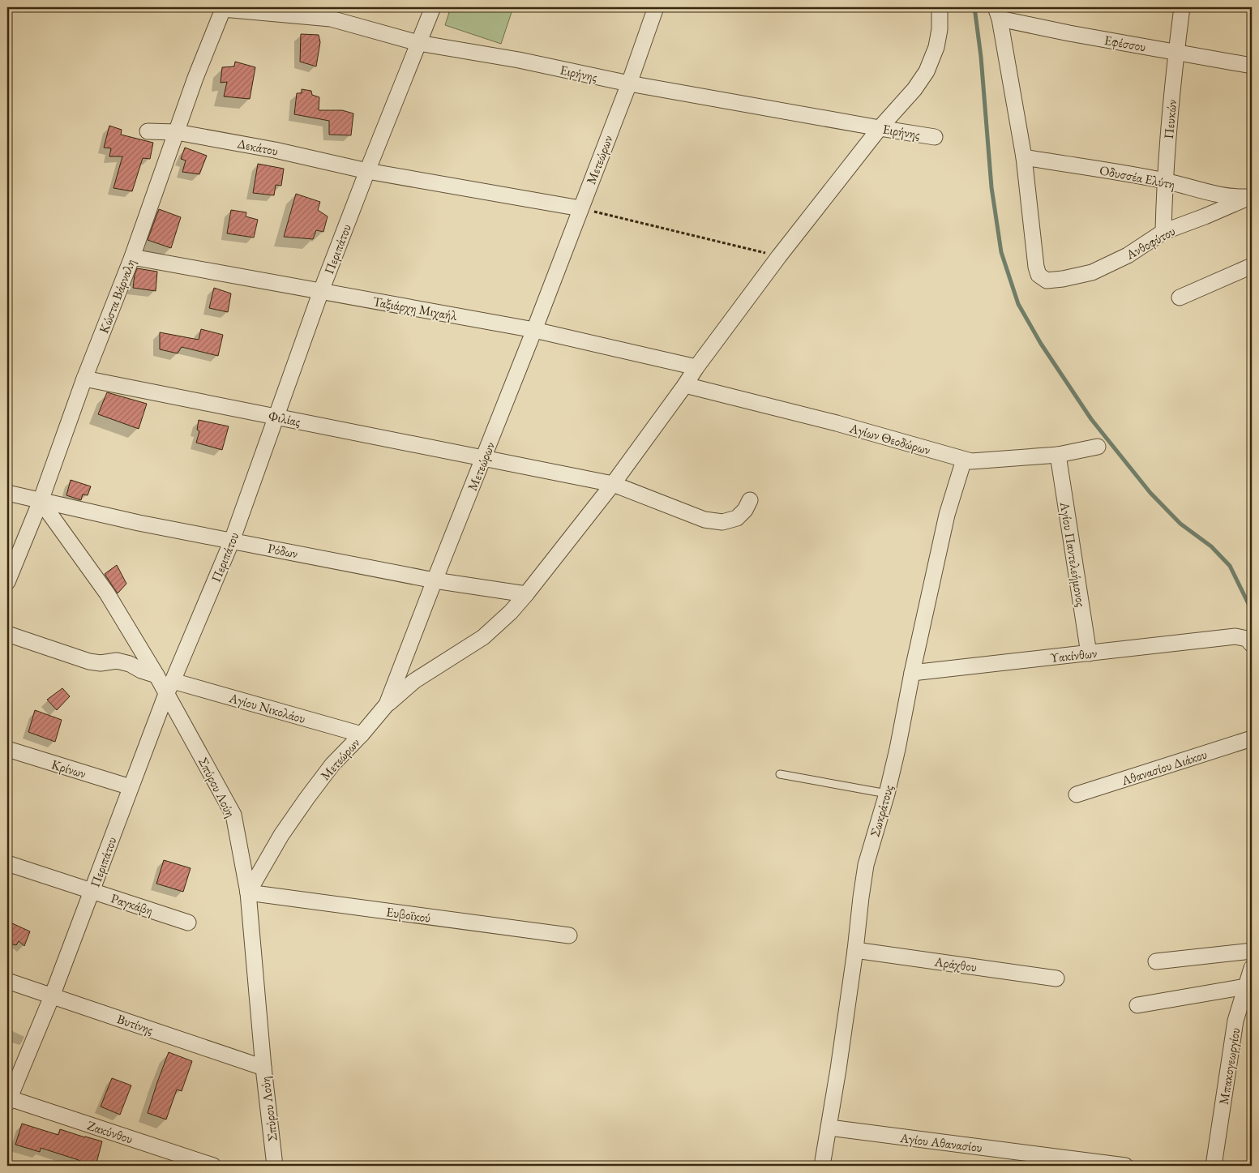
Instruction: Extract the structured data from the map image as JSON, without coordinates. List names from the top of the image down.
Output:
{
  "streets": {
    "street": [
      "Εφέσσου",
      "Ειρήνης",
      "Πευκών",
      "Δεκάτου",
      "Μετεώρων",
      "Οδυσσέα Ελύτη",
      "Ανθοφύτου",
      "Περιπάτου",
      "Κώστα Βάρναλη",
      "Ταξιάρχη Μιχαήλ",
      "Φιλίας",
      "Αγίων Θεοδώρων",
      "Ρόδων",
      "Αγίου Παντελεήμονος",
      "Υακίνθων",
      "Αγίου Νικολάου",
      "Αθανασίου Διάκου",
      "Κρίνων",
      "Σπύρου Λούη",
      "Σωκράτους",
      "Ραγκάβη",
      "Ευβοϊκού",
      "Αράχθου",
      "Βυτίνης",
      "Μπακογεωργίου",
      "Ζακύνθου",
      "Αγίου Αθανασίου"
    ]
  },
  "crossings": [
    ["Εφέσσου", "Πευκών"],
    ["Ειρήνης", "Μετεώρων"],
    ["Ειρήνης", "Περιπάτου"],
    ["Ειρήνης", "Κώστα Βάρναλη"],
    ["Πευκών", "Οδυσσέα Ελύτη"],
    ["Πευκών", "Ανθοφύτου"],
    ["Δεκάτου", "Μετεώρων"],
    ["Δεκάτου", "Περιπάτου"],
    ["Δεκάτου", "Κώστα Βάρναλη"],
    ["Μετεώρων", "Ταξιάρχη Μιχαήλ"],
    ["Μετεώρων", "Φιλίας"],
    ["Μετεώρων", "Ρόδων"],
    ["Μετεώρων", "Αγίου Νικολάου"],
    ["Μετεώρων", "Σπύρου Λούη"],
    ["Μετεώρων", "Ευβοϊκού"],
    ["Οδυσσέα Ελύτη", "Ανθοφύτου"],
    ["Περιπάτου", "Ταξιάρχη Μιχαήλ"],
    ["Περιπάτου", "Φιλίας"],
    ["Περιπάτου", "Ρόδων"],
    ["Περιπάτου", "Αγίου Νικολάου"],
    ["Περιπάτου", "Κρίνων"],
    ["Περιπάτου", "Σπύρου Λούη"],
    ["Περιπάτου", "Ραγκάβη"],
    ["Περιπάτου", "Βυτίνης"],
    ["Περιπάτου", "Ζακύνθου"],
    ["Κώστα Βάρναλη", "Ταξιάρχη Μιχαήλ"],
    ["Κώστα Βάρναλη", "Φιλίας"],
    ["Κώστα Βάρναλη", "Ρόδων"],
    ["Κώστα Βάρναλη", "Σπύρου Λούη"],
    ["Αγίων Θεοδώρων", "Αγίου Παντελεήμονος"],
    ["Αγίων Θεοδώρων", "Σωκράτους"],
    ["Ρόδων", "Σπύρου Λούη"],
    ["Αγίου Παντελεήμονος", "Υακίνθων"],
    ["Υακίνθων", "Σωκράτους"],
    ["Αγίου Νικολάου", "Σπύρου Λούη"],
    ["Σπύρου Λούη", "Ευβοϊκού"],
    ["Σπύρου Λούη", "Βυτίνης"],
    ["Σωκράτους", "Αράχθου"],
    ["Σωκράτους", "Αγίου Αθανασίου"]
  ]
}
